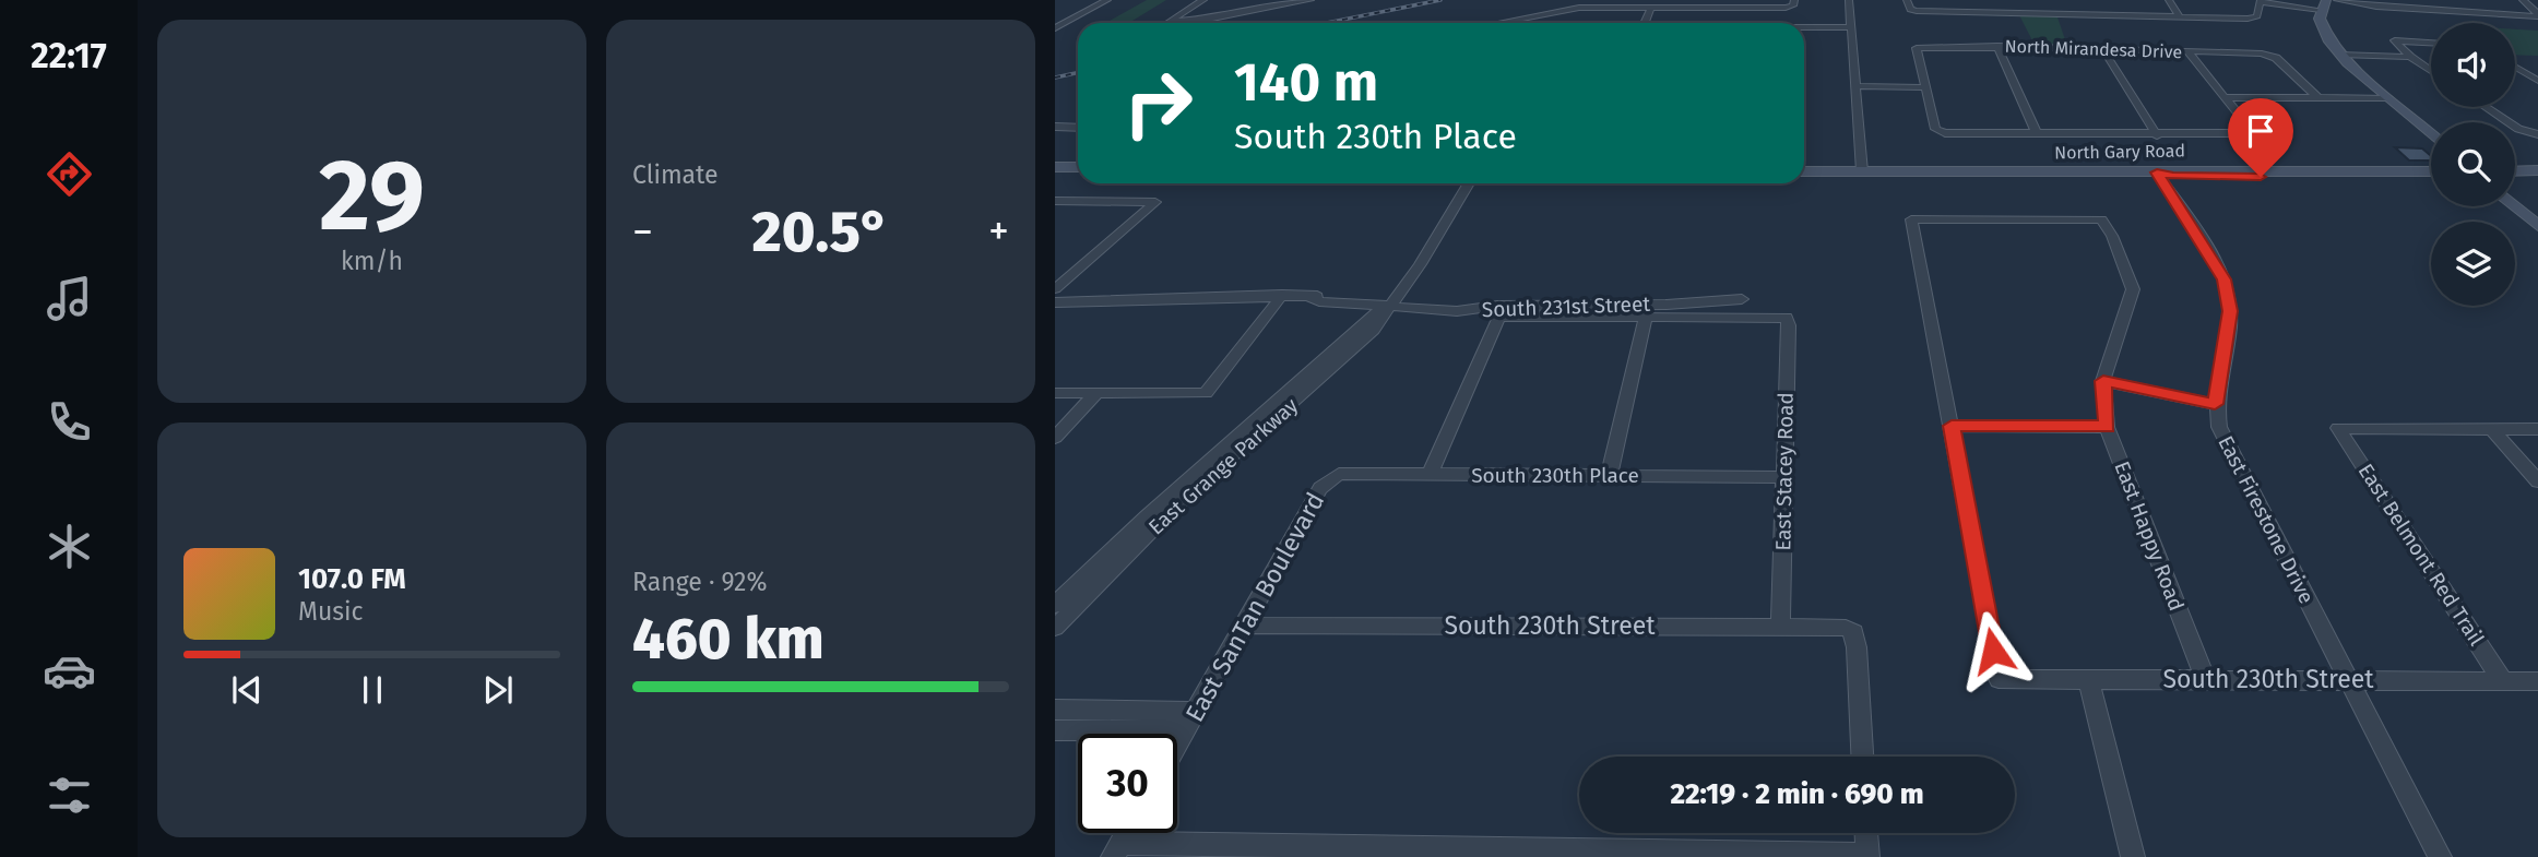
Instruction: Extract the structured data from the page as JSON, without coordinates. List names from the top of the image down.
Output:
{
  "streets": {
    "main road": ["North Gary Road"],
    "street": [
      "North Mirandesa Drive",
      "South 231st Street",
      "East Grange Parkway",
      "East Stacey Road",
      "South 230th Place",
      "East Firestone Drive",
      "East Happy Road",
      "East Belmont Red Trail",
      "East SanTan Boulevard",
      "South 230th Street"
    ]
  },
  "crossings": [
    ["North Gary Road", "East Firestone Drive"],
    ["South 231st Street", "East Grange Parkway"],
    ["South 231st Street", "East Stacey Road"],
    ["South 231st Street", "South 230th Place"],
    ["East Stacey Road", "South 230th Place"],
    ["East Stacey Road", "South 230th Street"],
    ["South 230th Place", "East SanTan Boulevard"],
    ["East Firestone Drive", "South 230th Street"],
    ["East Happy Road", "South 230th Street"],
    ["East Belmont Red Trail", "South 230th Street"],
    ["East SanTan Boulevard", "South 230th Street"]
  ],
  "page": {
    "tabs": "22:17",
    "tile": [
      ["29", "km/h"],
      "Climate",
      ["Range · 92%", "460 km"]
    ],
    "turn": ["140 m", "South 230th Place"],
    "heat": ["−", "20.5°", "+"],
    "song": ["107.0 FM", "Music"],
    "limit": "30",
    "trip": "22:19 · 2 min · 690 m"
  }
}
